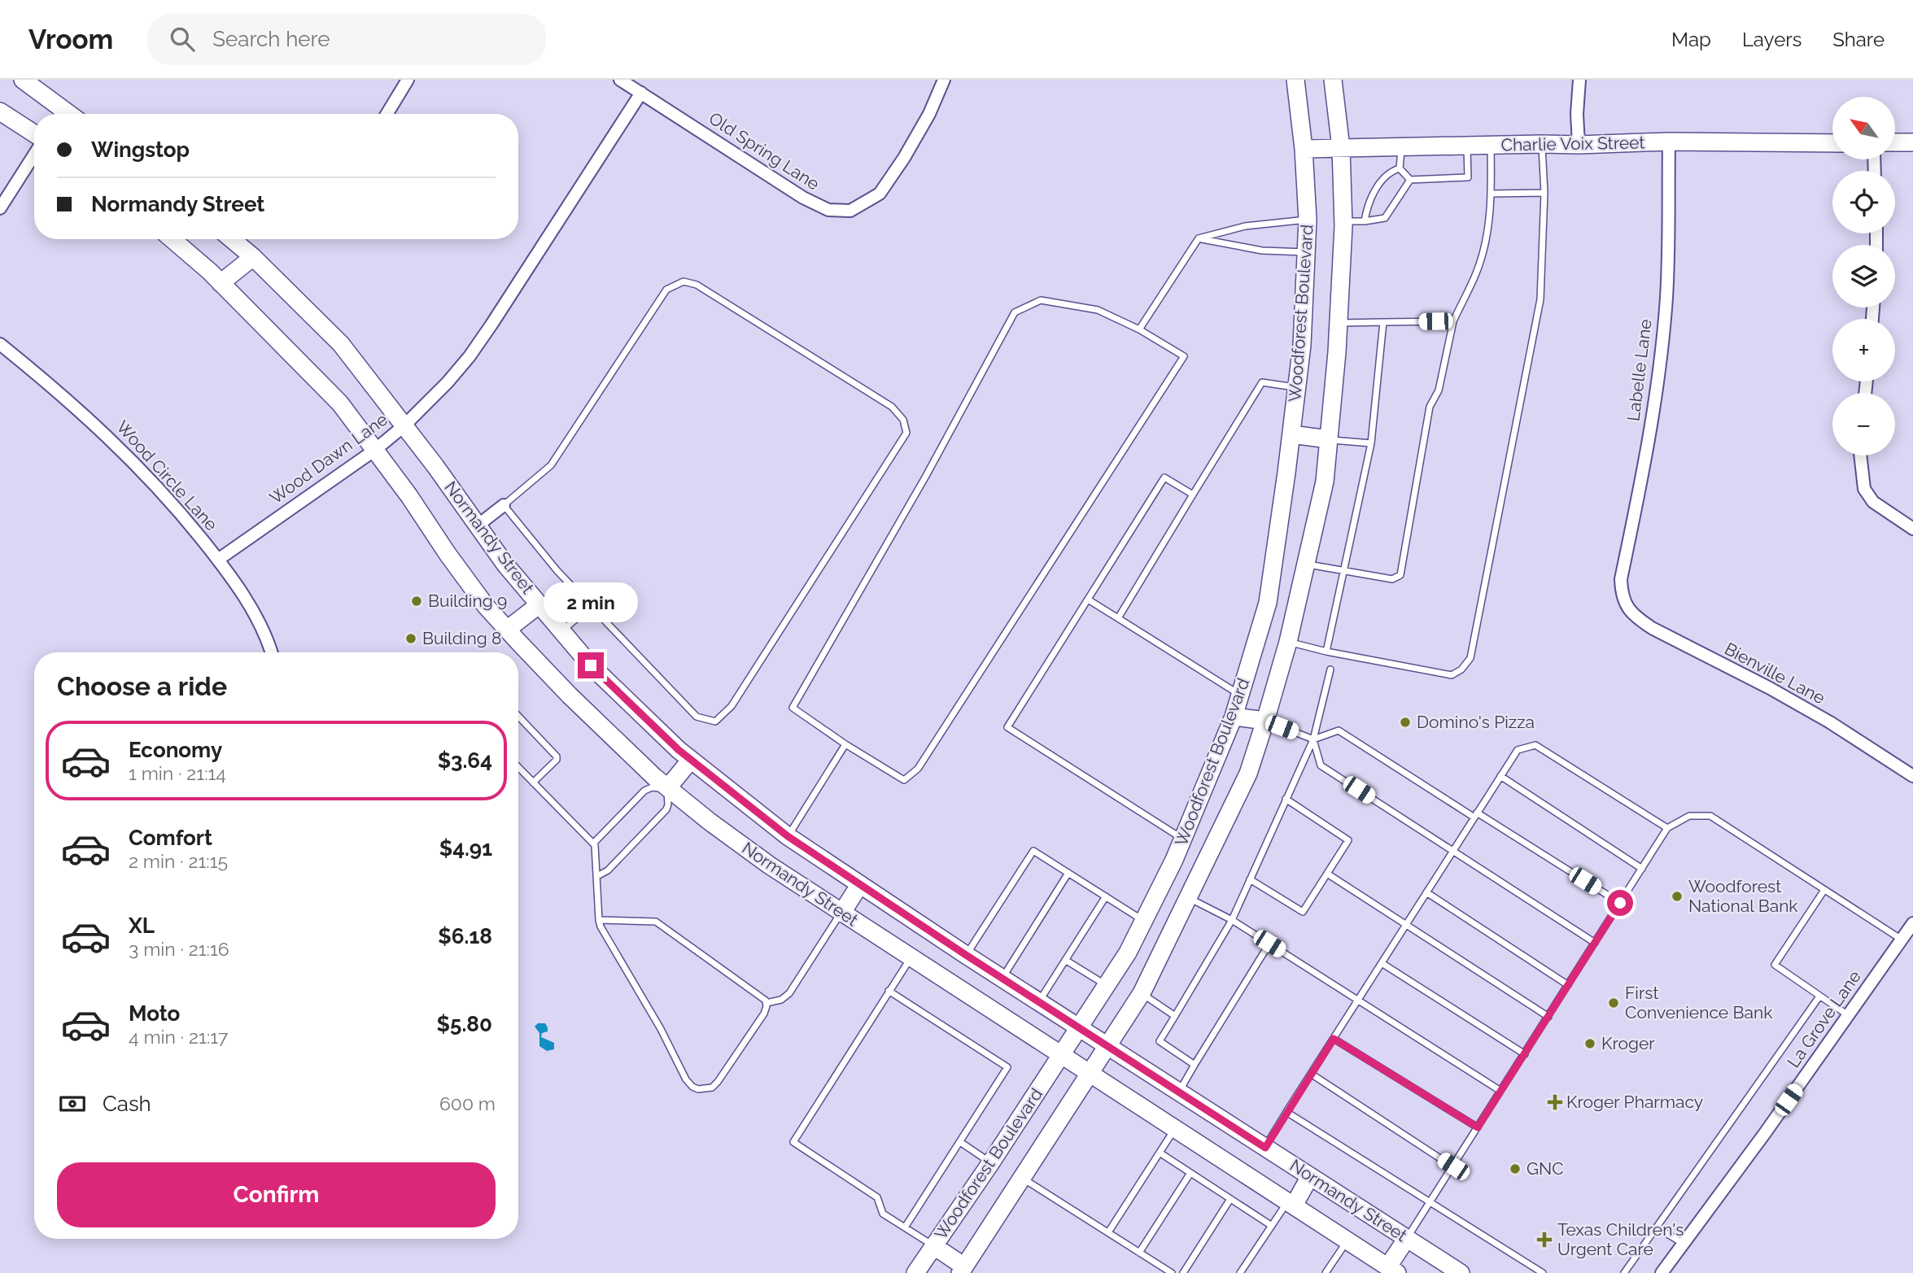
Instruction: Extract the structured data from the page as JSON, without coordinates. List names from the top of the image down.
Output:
{
  "streets": {
    "main road": ["Charlie Voix Street", "Woodforest Boulevard", "Normandy Street"],
    "street": [
      "Old Spring Lane",
      "Labelle Lane",
      "Wood Dawn Lane",
      "Wood Circle Lane",
      "Bienville Lane",
      "La Grove Lane"
    ]
  },
  "crossings": [
    ["Charlie Voix Street", "Woodforest Boulevard"],
    ["Charlie Voix Street", "Labelle Lane"],
    ["Old Spring Lane", "Wood Dawn Lane"],
    ["Woodforest Boulevard", "Normandy Street"],
    ["Labelle Lane", "Bienville Lane"],
    ["Wood Dawn Lane", "Wood Circle Lane"],
    ["Wood Dawn Lane", "Normandy Street"]
  ],
  "places": {
    "other": [
      "Building 9",
      "Building 8",
      "Domino's Pizza",
      "Woodforest National Bank",
      "First Convenience Bank",
      "Kroger",
      "GNC"
    ],
    "health": ["Kroger Pharmacy", "Texas Children's Urgent Care"]
  },
  "north": "top left",
  "page": {
    "header": "Vroom",
    "search": "Search here",
    "nav": ["Map", "Layers", "Share"],
    "map_buttons": ["+", "−"],
    "banner": ["Wingstop", "Normandy Street"],
    "bubble": "2 min",
    "heading": "Choose a ride",
    "list": [
      {
        "name": "Economy",
        "note": "1 min · 21:14",
        "value": "$3.64"
      },
      {
        "name": "Comfort",
        "note": "2 min · 21:15",
        "value": "$4.91"
      },
      {
        "name": "XL",
        "note": "3 min · 21:16",
        "value": "$6.18"
      },
      {
        "name": "Moto",
        "note": "4 min · 21:17",
        "value": "$5.80"
      }
    ],
    "pay": ["Cash", "600 m"],
    "buttons": "Confirm"
  }
}
